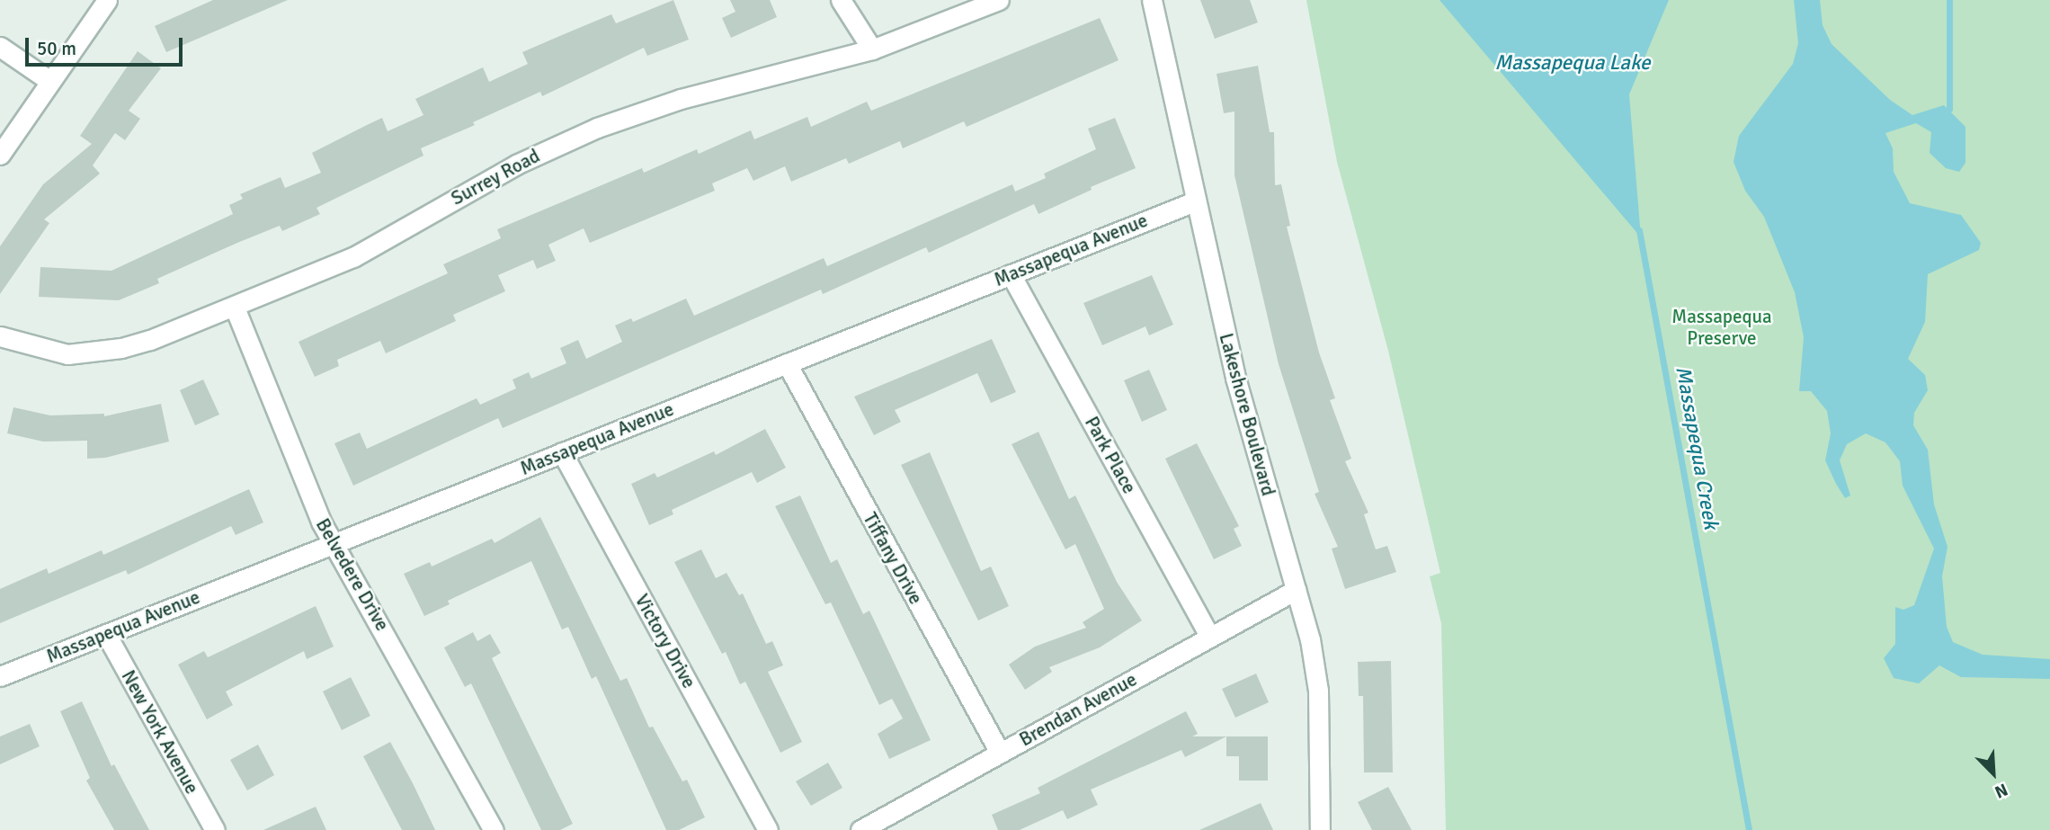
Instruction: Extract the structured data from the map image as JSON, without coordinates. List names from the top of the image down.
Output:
{
  "streets": {
    "street": [
      "Surrey Road",
      "Massapequa Avenue",
      "Lakeshore Boulevard",
      "Park Place",
      "Tiffany Drive",
      "Belvedere Drive",
      "Victory Drive",
      "Brendan Avenue",
      "New York Avenue"
    ]
  },
  "crossings": [
    ["Surrey Road", "Belvedere Drive"],
    ["Massapequa Avenue", "Lakeshore Boulevard"],
    ["Massapequa Avenue", "Park Place"],
    ["Massapequa Avenue", "Tiffany Drive"],
    ["Massapequa Avenue", "Belvedere Drive"],
    ["Massapequa Avenue", "Victory Drive"],
    ["Massapequa Avenue", "New York Avenue"],
    ["Lakeshore Boulevard", "Brendan Avenue"],
    ["Park Place", "Brendan Avenue"],
    ["Tiffany Drive", "Brendan Avenue"]
  ],
  "water": ["Massapequa Lake", "Massapequa Creek"],
  "parks": ["Massapequa Preserve"],
  "scale_bar": "50 m",
  "north": "bottom right"
}
